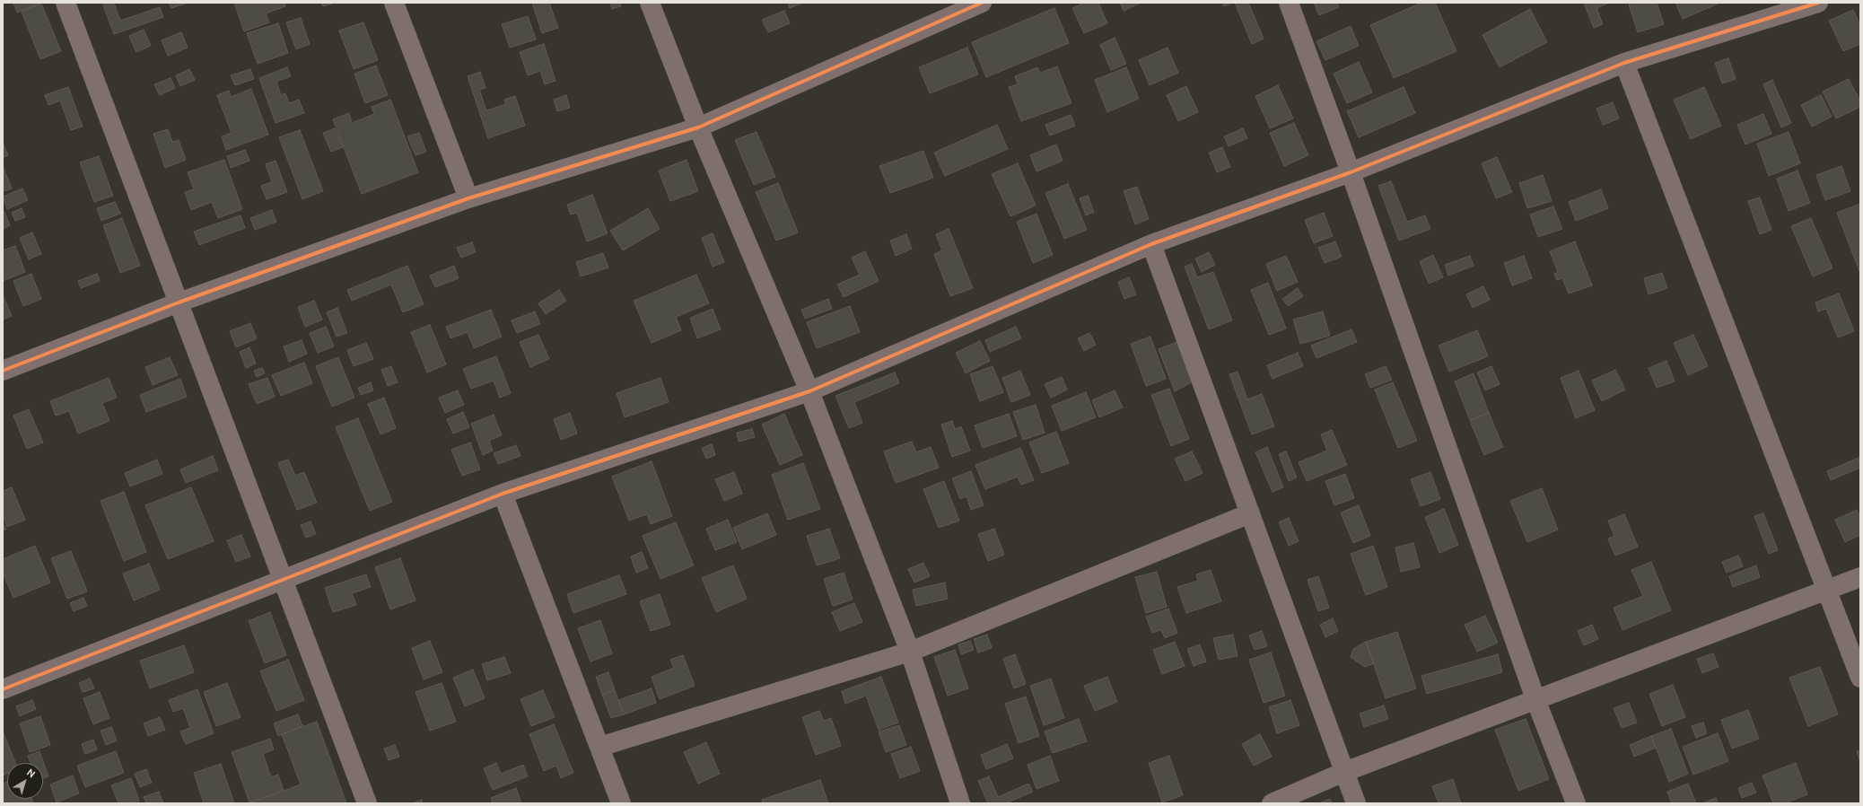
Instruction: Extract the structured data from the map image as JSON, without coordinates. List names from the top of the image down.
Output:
{
  "north": "top right"
}
